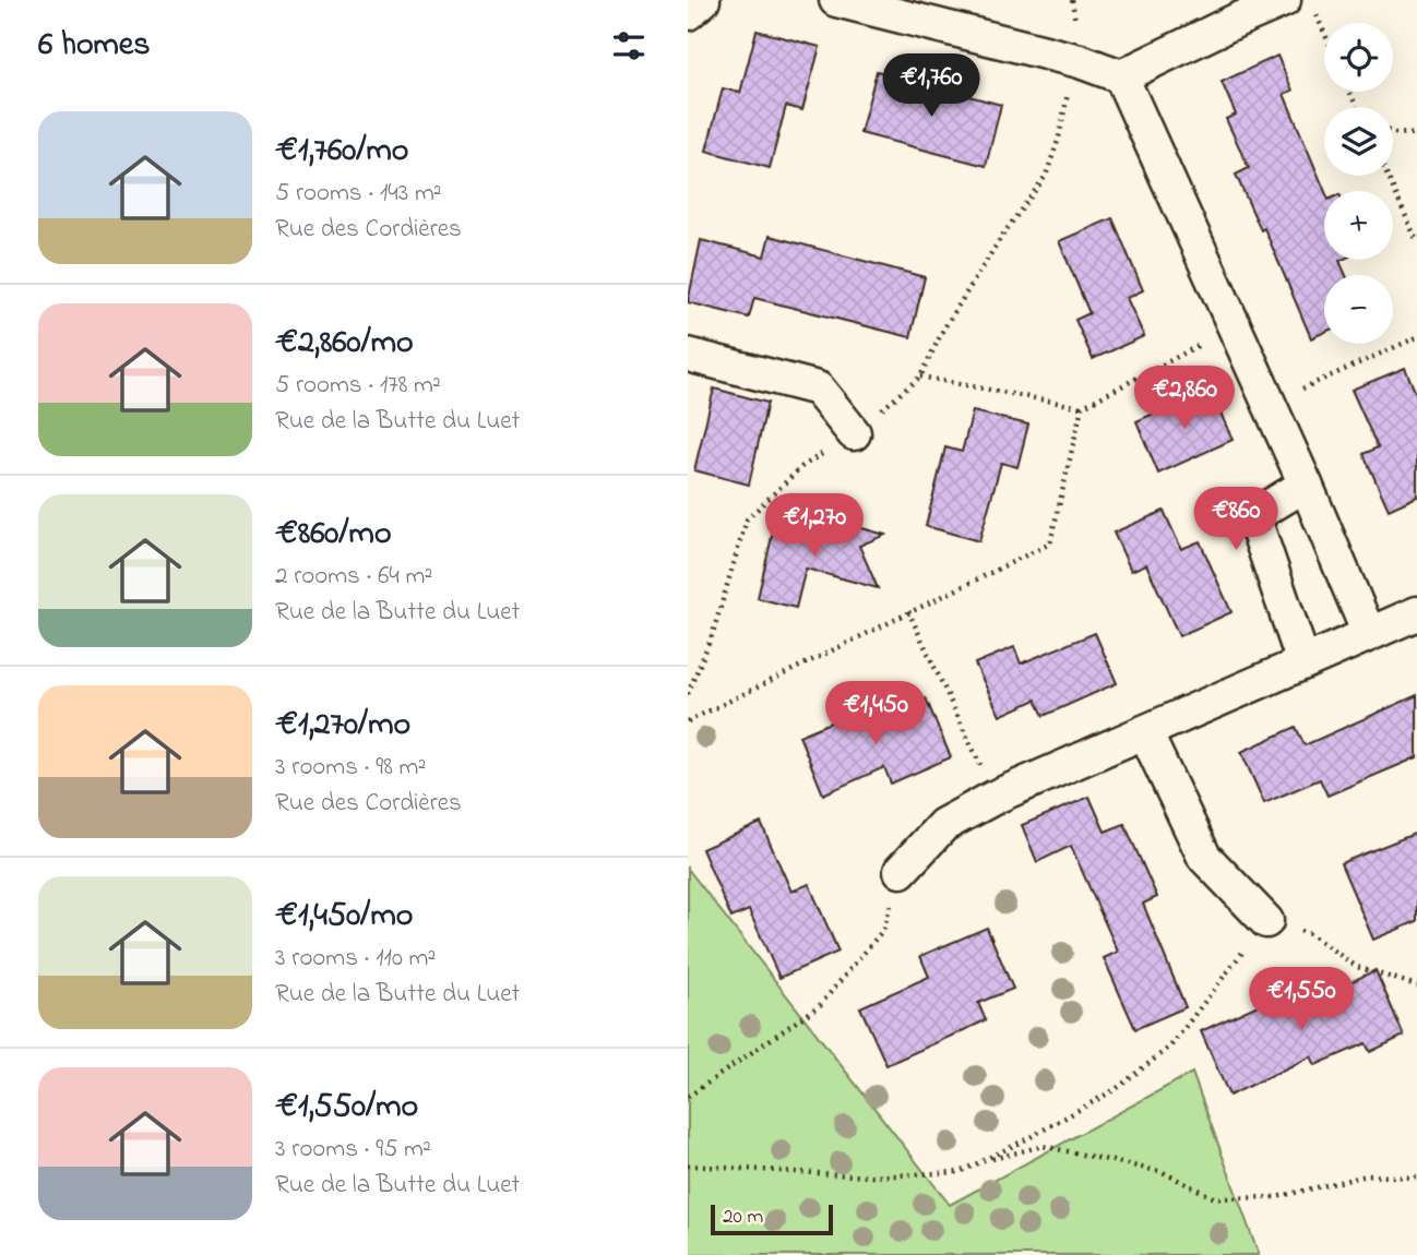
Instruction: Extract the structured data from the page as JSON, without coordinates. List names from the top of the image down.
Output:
{
  "scale_bar": "20 m",
  "page": {
    "heading": "6 homes",
    "map_buttons": ["+", "−"],
    "price": [
      "€1,760",
      "€2,860",
      "€860",
      "€1,270",
      "€1,450",
      "€1,550"
    ],
    "list": [
      {
        "name": "€1,760/mo",
        "note": "5 rooms · 143 m² · Rue des Cordières"
      },
      {
        "name": "€2,860/mo",
        "note": "5 rooms · 178 m² · Rue de la Butte du Luet"
      },
      {
        "name": "€860/mo",
        "note": "2 rooms · 64 m² · Rue de la Butte du Luet"
      },
      {
        "name": "€1,270/mo",
        "note": "3 rooms · 98 m² · Rue des Cordières"
      },
      {
        "name": "€1,450/mo",
        "note": "3 rooms · 110 m² · Rue de la Butte du Luet"
      },
      {
        "name": "€1,550/mo",
        "note": "3 rooms · 95 m² · Rue de la Butte du Luet"
      }
    ],
    "scale": "20 m"
  }
}
